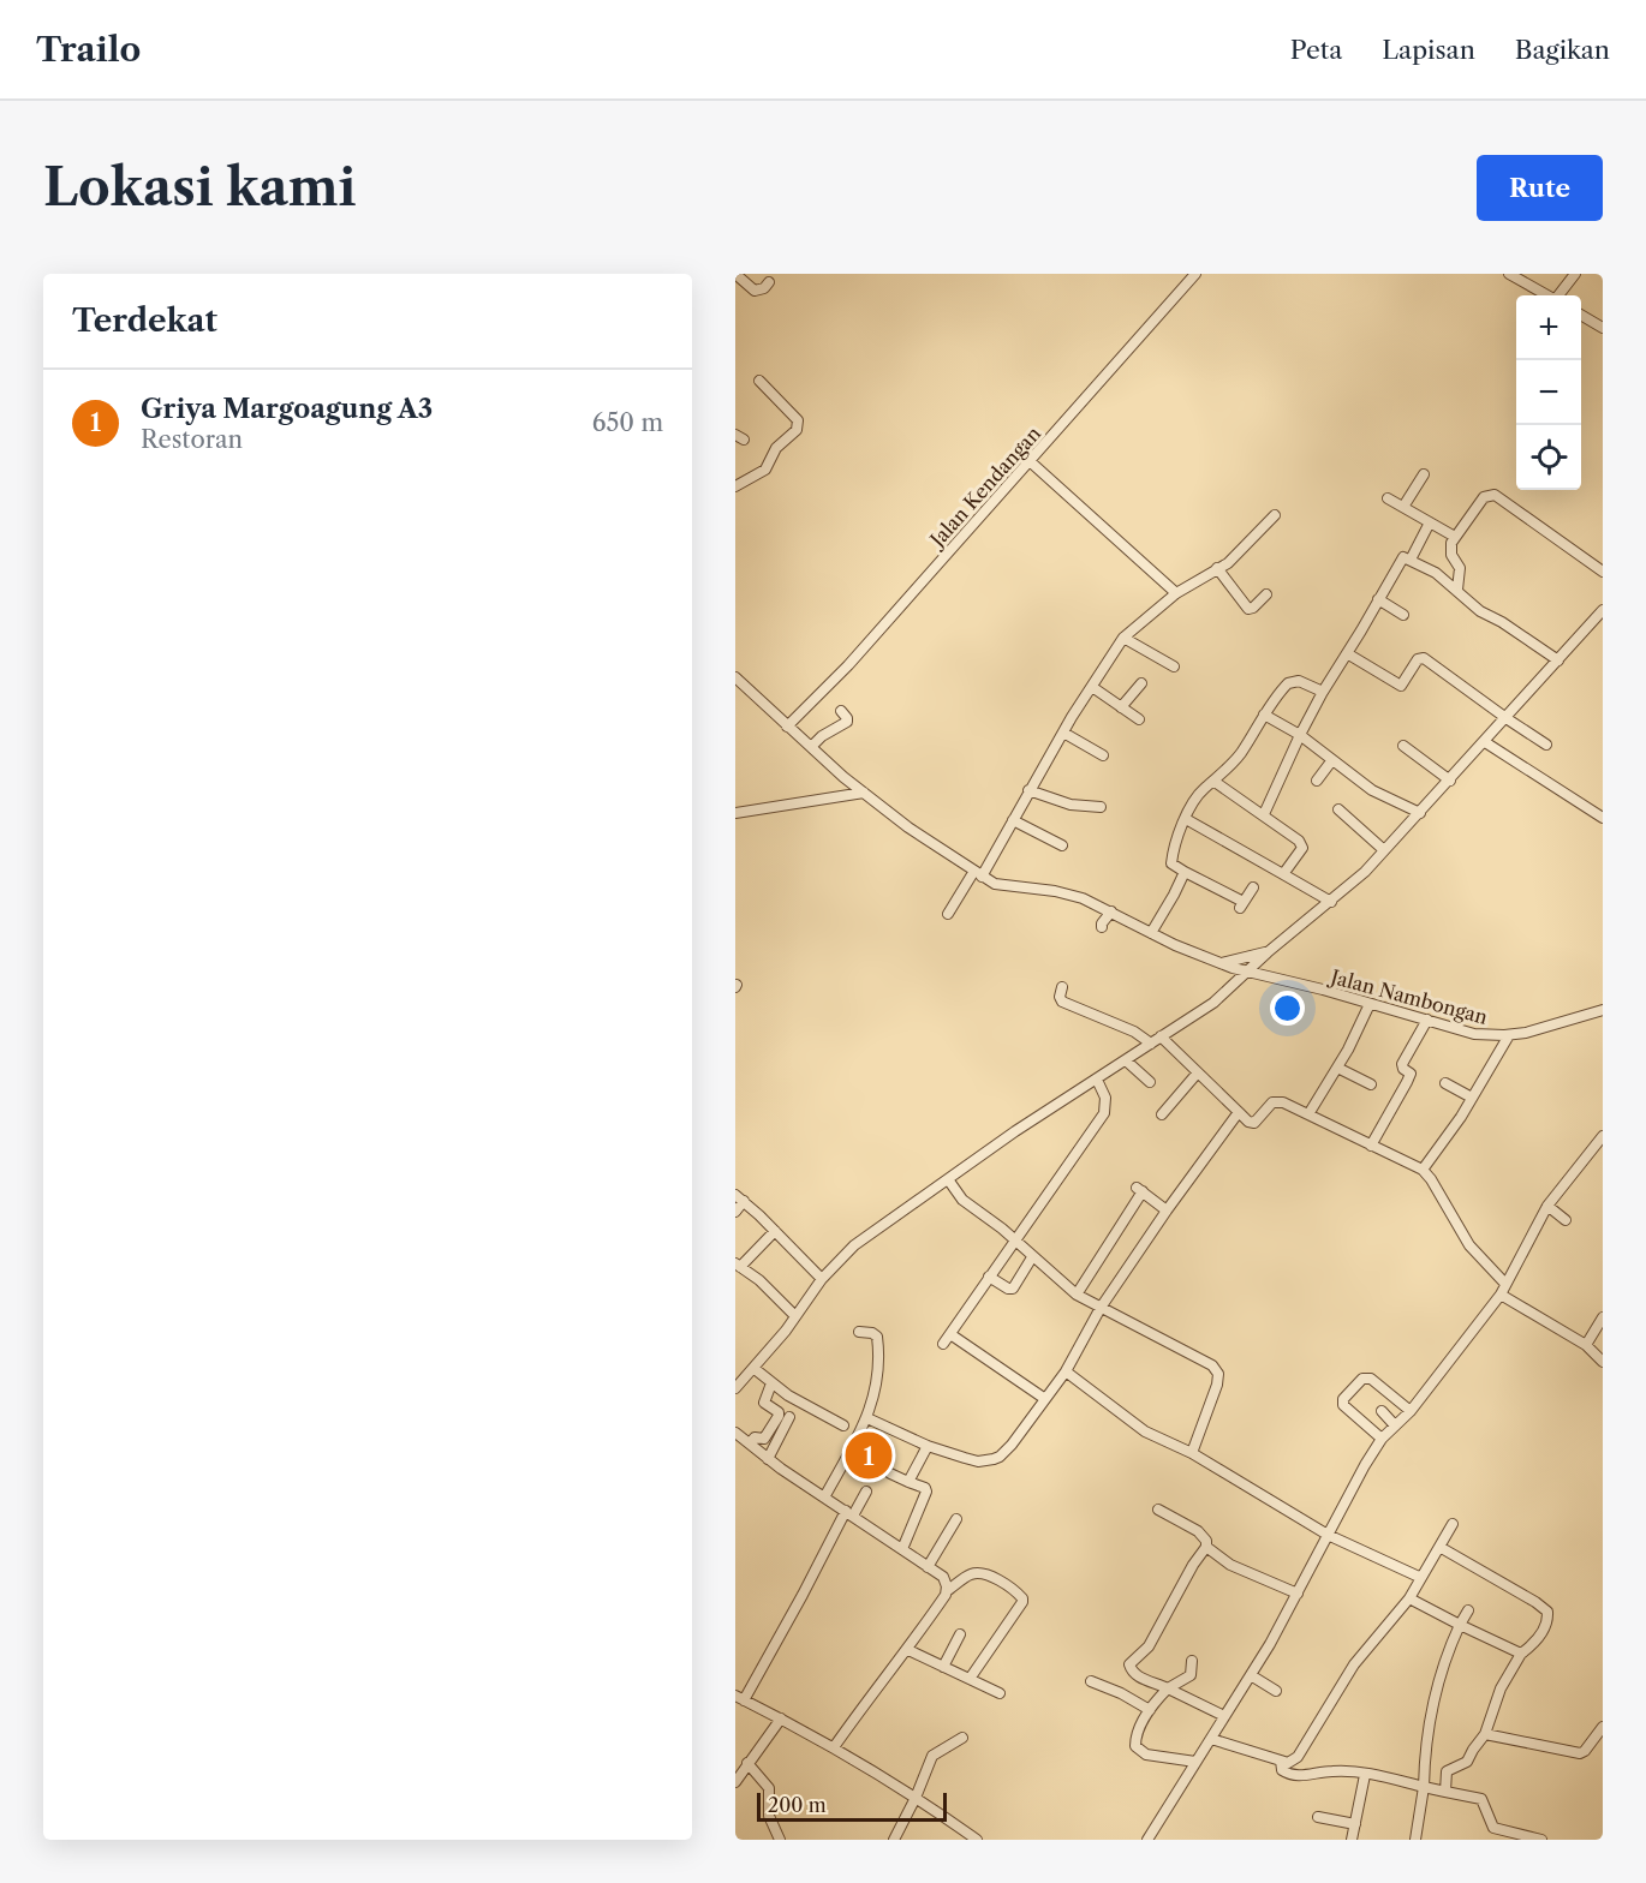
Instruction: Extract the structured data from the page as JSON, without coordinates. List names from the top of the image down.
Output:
{
  "streets": {
    "street": ["Jalan Kendangan", "Jalan Nambongan"]
  },
  "crossings": [
    ["Jalan Kendangan", "Jalan Nambongan"]
  ],
  "scale_bar": "200 m",
  "page": {
    "header": "Trailo",
    "nav": ["Peta", "Lapisan", "Bagikan"],
    "buttons": "Rute",
    "title": "Lokasi kami",
    "heading": "Terdekat",
    "map_buttons": ["+", "−"],
    "list": [
      {
        "mark": "1",
        "name": "Griya Margoagung A3",
        "note": "Restoran",
        "value": "650 m"
      }
    ],
    "pins": "1",
    "scale": "200 m"
  }
}
